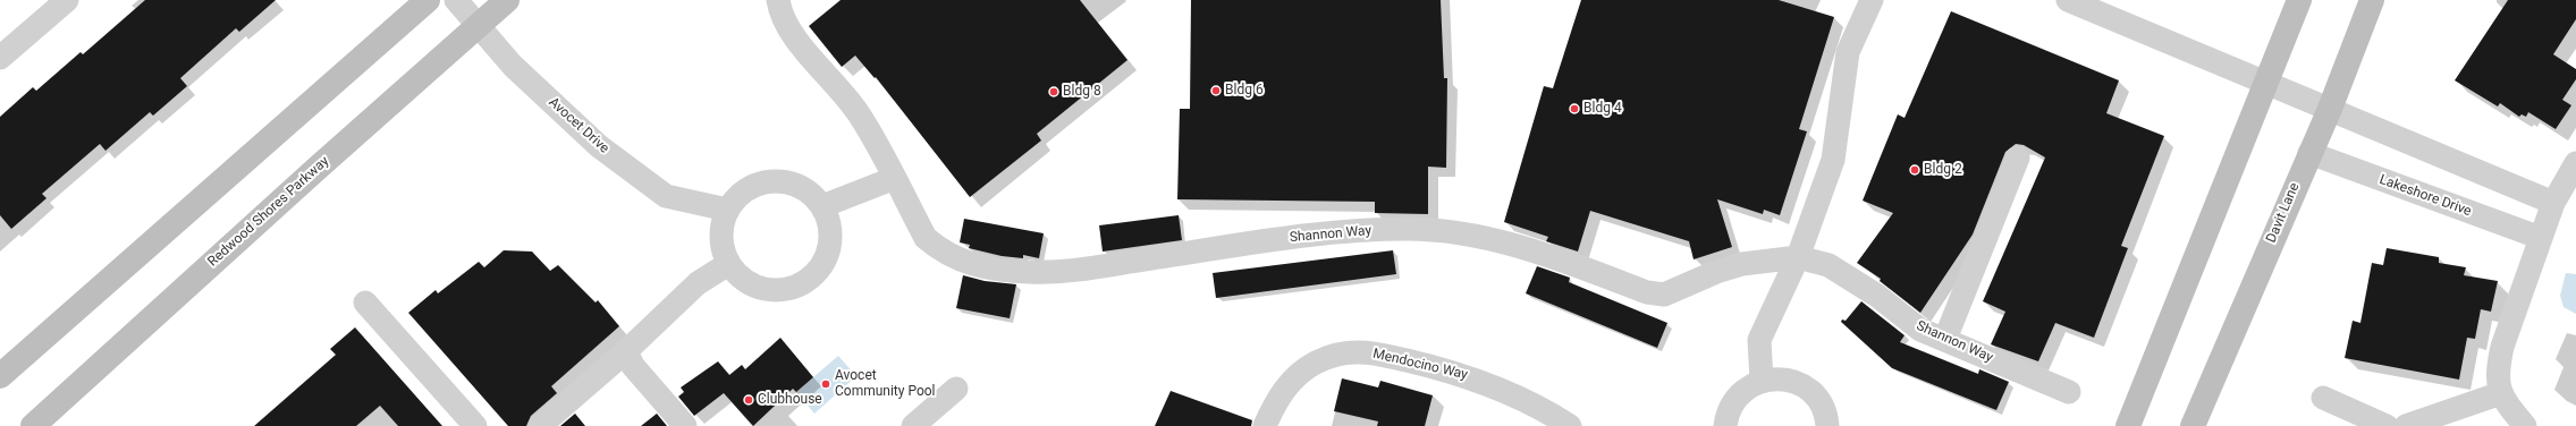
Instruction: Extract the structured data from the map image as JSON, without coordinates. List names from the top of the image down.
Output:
{
  "streets": {
    "main road": ["Redwood Shores Parkway", "Davit Lane"],
    "street": [
      "Avocet Drive",
      "Lakeshore Drive",
      "Shannon Way",
      "Mendocino Way"
    ]
  },
  "crossings": [
    ["Avocet Drive", "Redwood Shores Parkway"],
    ["Lakeshore Drive", "Davit Lane"]
  ],
  "places": [
    "Bldg 6",
    "Bldg 8",
    "Bldg 4",
    "Bldg 2",
    "Avocet Community Pool",
    "Clubhouse"
  ]
}
